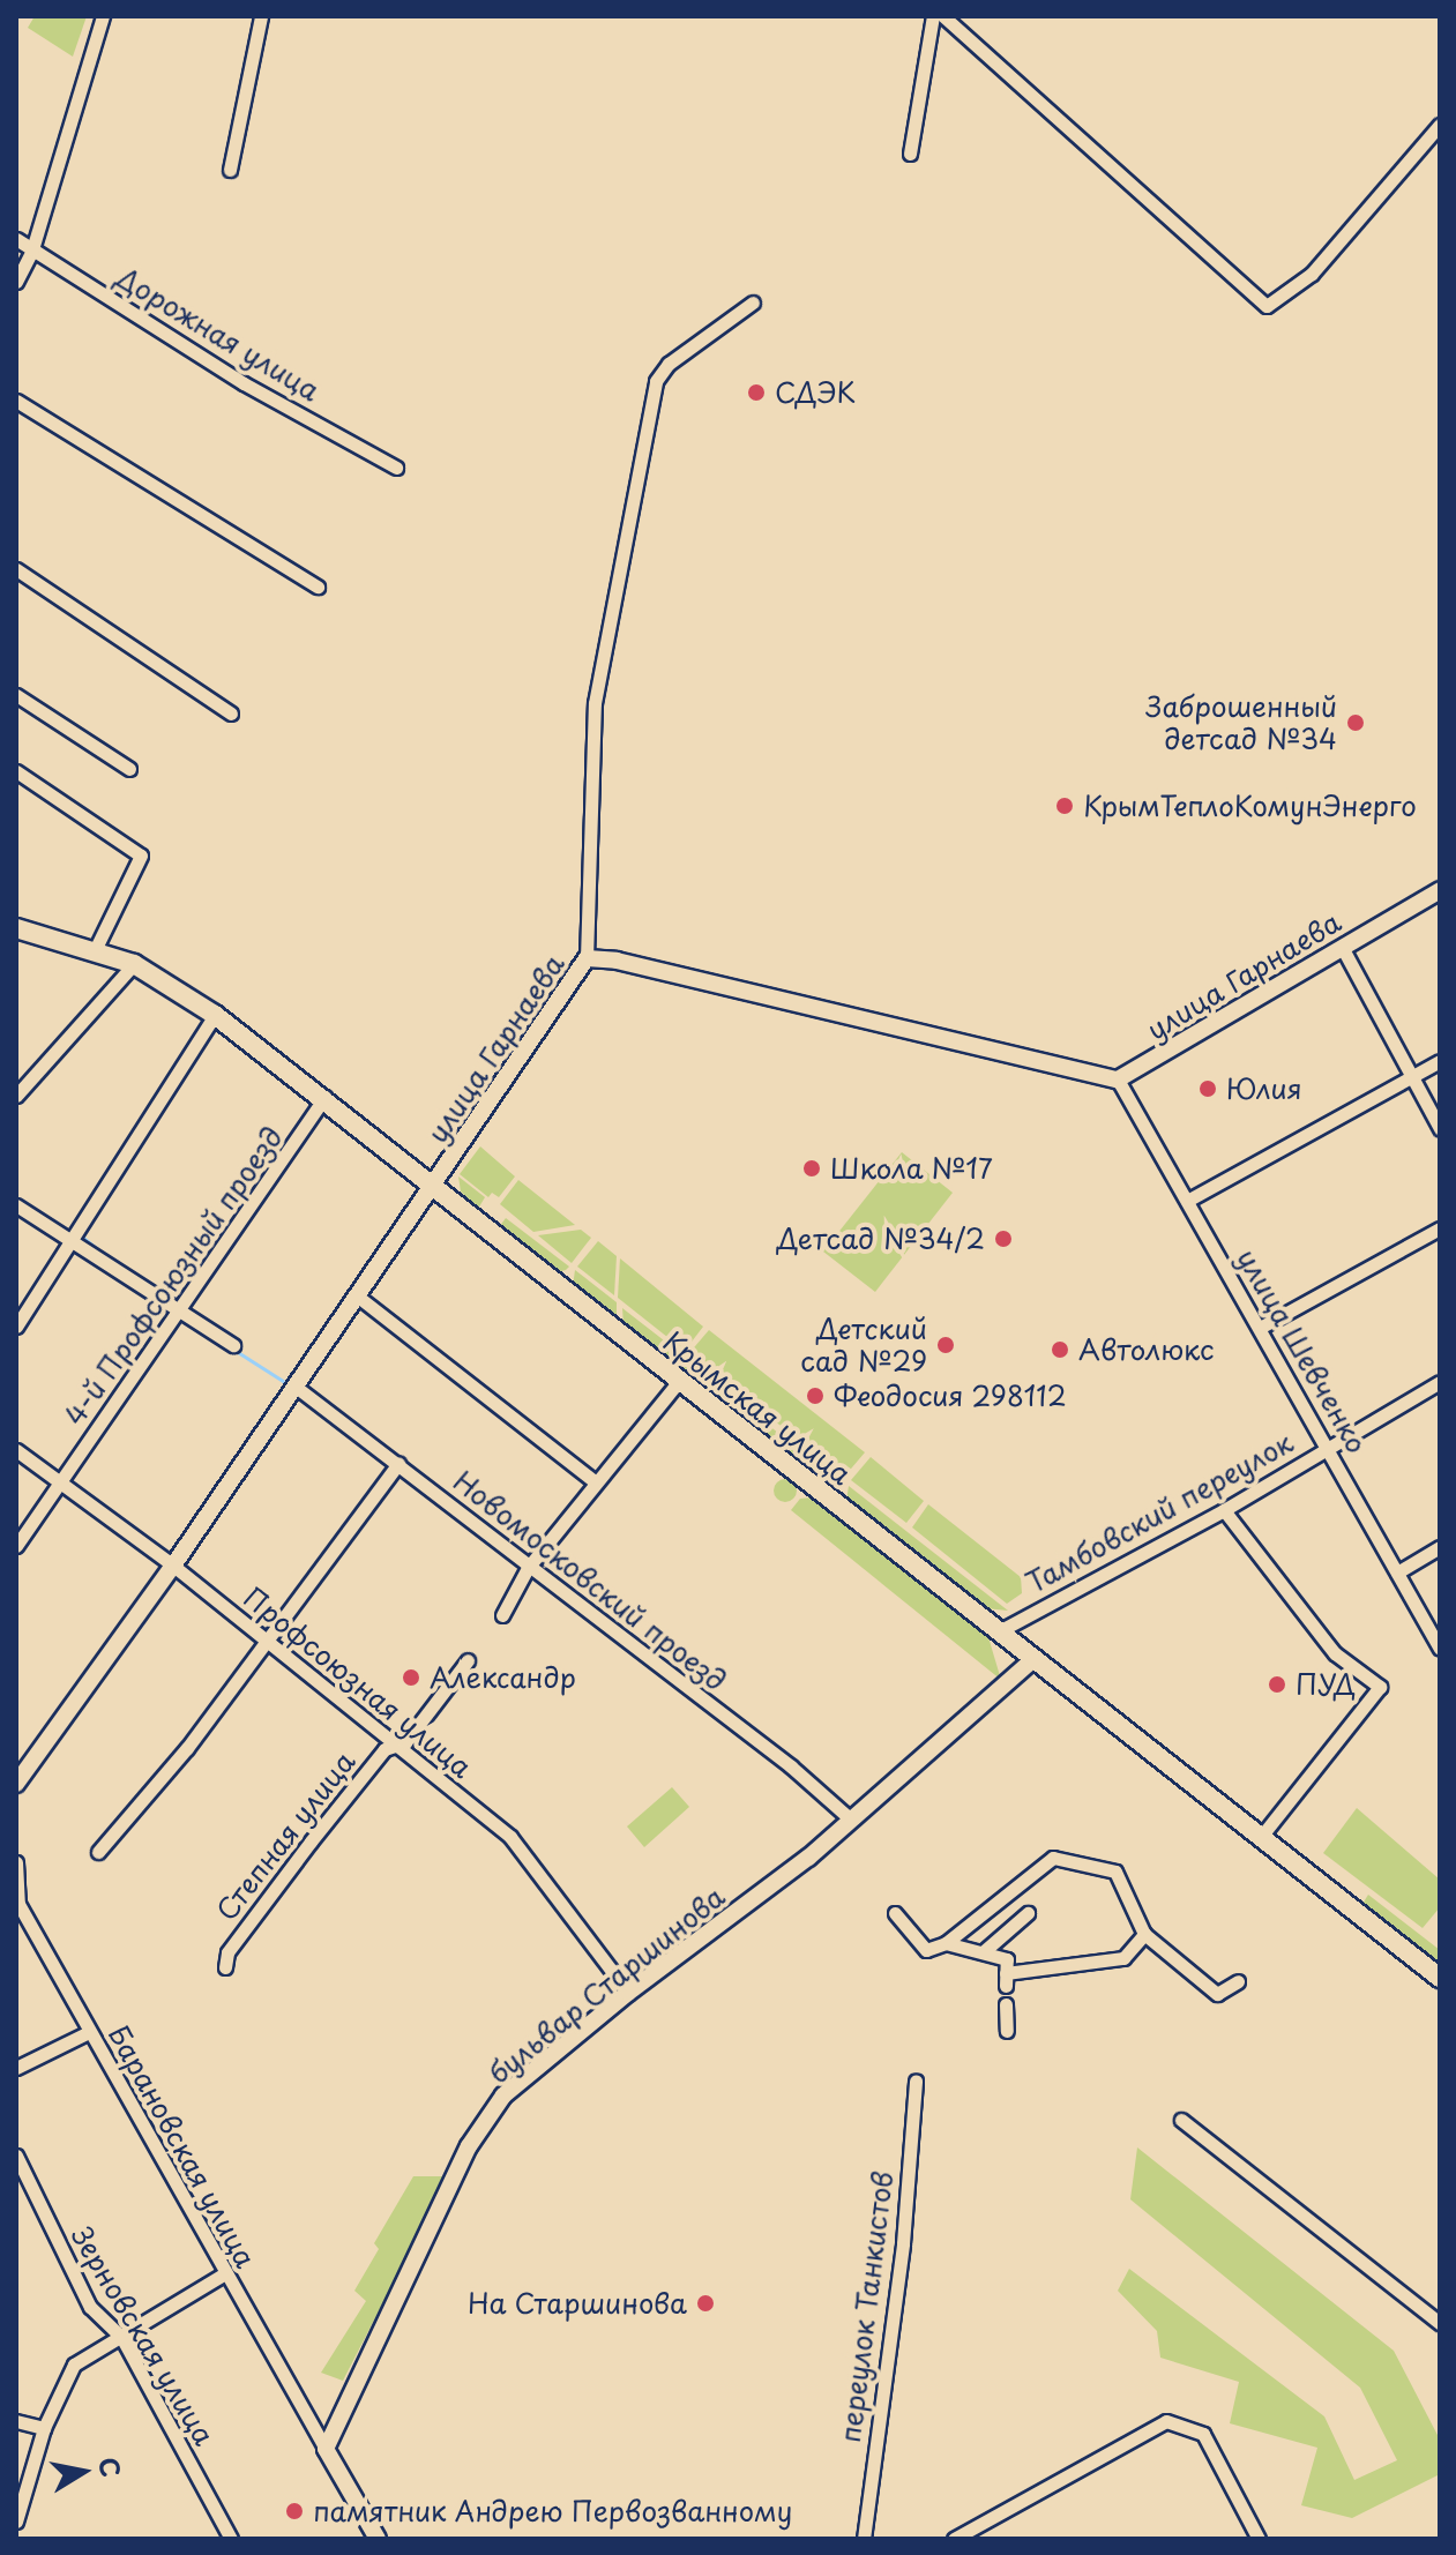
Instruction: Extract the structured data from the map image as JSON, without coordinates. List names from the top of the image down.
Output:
{
  "streets": {
    "main road": ["Крымская улица"],
    "street": [
      "Дорожная улица",
      "улица Гарнаева",
      "4-й Профсоюзный проезд",
      "улица Шевченко",
      "Тамбовский переулок",
      "Новомосковский проезд",
      "Профсоюзная улица",
      "Степная улица",
      "бульвар Старшинова",
      "Барановская улица",
      "переулок Танкистов",
      "Зерновская улица"
    ]
  },
  "crossings": [
    ["улица Гарнаева", "улица Шевченко"],
    ["улица Гарнаева", "Крымская улица"],
    ["улица Гарнаева", "Новомосковский проезд"],
    ["улица Гарнаева", "Профсоюзная улица"],
    ["4-й Профсоюзный проезд", "Крымская улица"],
    ["4-й Профсоюзный проезд", "Профсоюзная улица"],
    ["улица Шевченко", "Тамбовский переулок"],
    ["Крымская улица", "Тамбовский переулок"],
    ["Крымская улица", "бульвар Старшинова"],
    ["Новомосковский проезд", "бульвар Старшинова"],
    ["Профсоюзная улица", "Степная улица"],
    ["Профсоюзная улица", "бульвар Старшинова"],
    ["бульвар Старшинова", "Барановская улица"]
  ],
  "places": [
    "СДЭК",
    "Заброшенный детсад №34",
    "КрымТеплоКомунЭнерго",
    "Юлия",
    "Школа №17",
    "Детсад №34/2",
    "Детский сад №29",
    "Автолюкс",
    "Феодосия 298112",
    "Александр",
    "ПУД",
    "На Старшинова",
    "памятник Андрею Первозванному"
  ],
  "north": "right"
}
